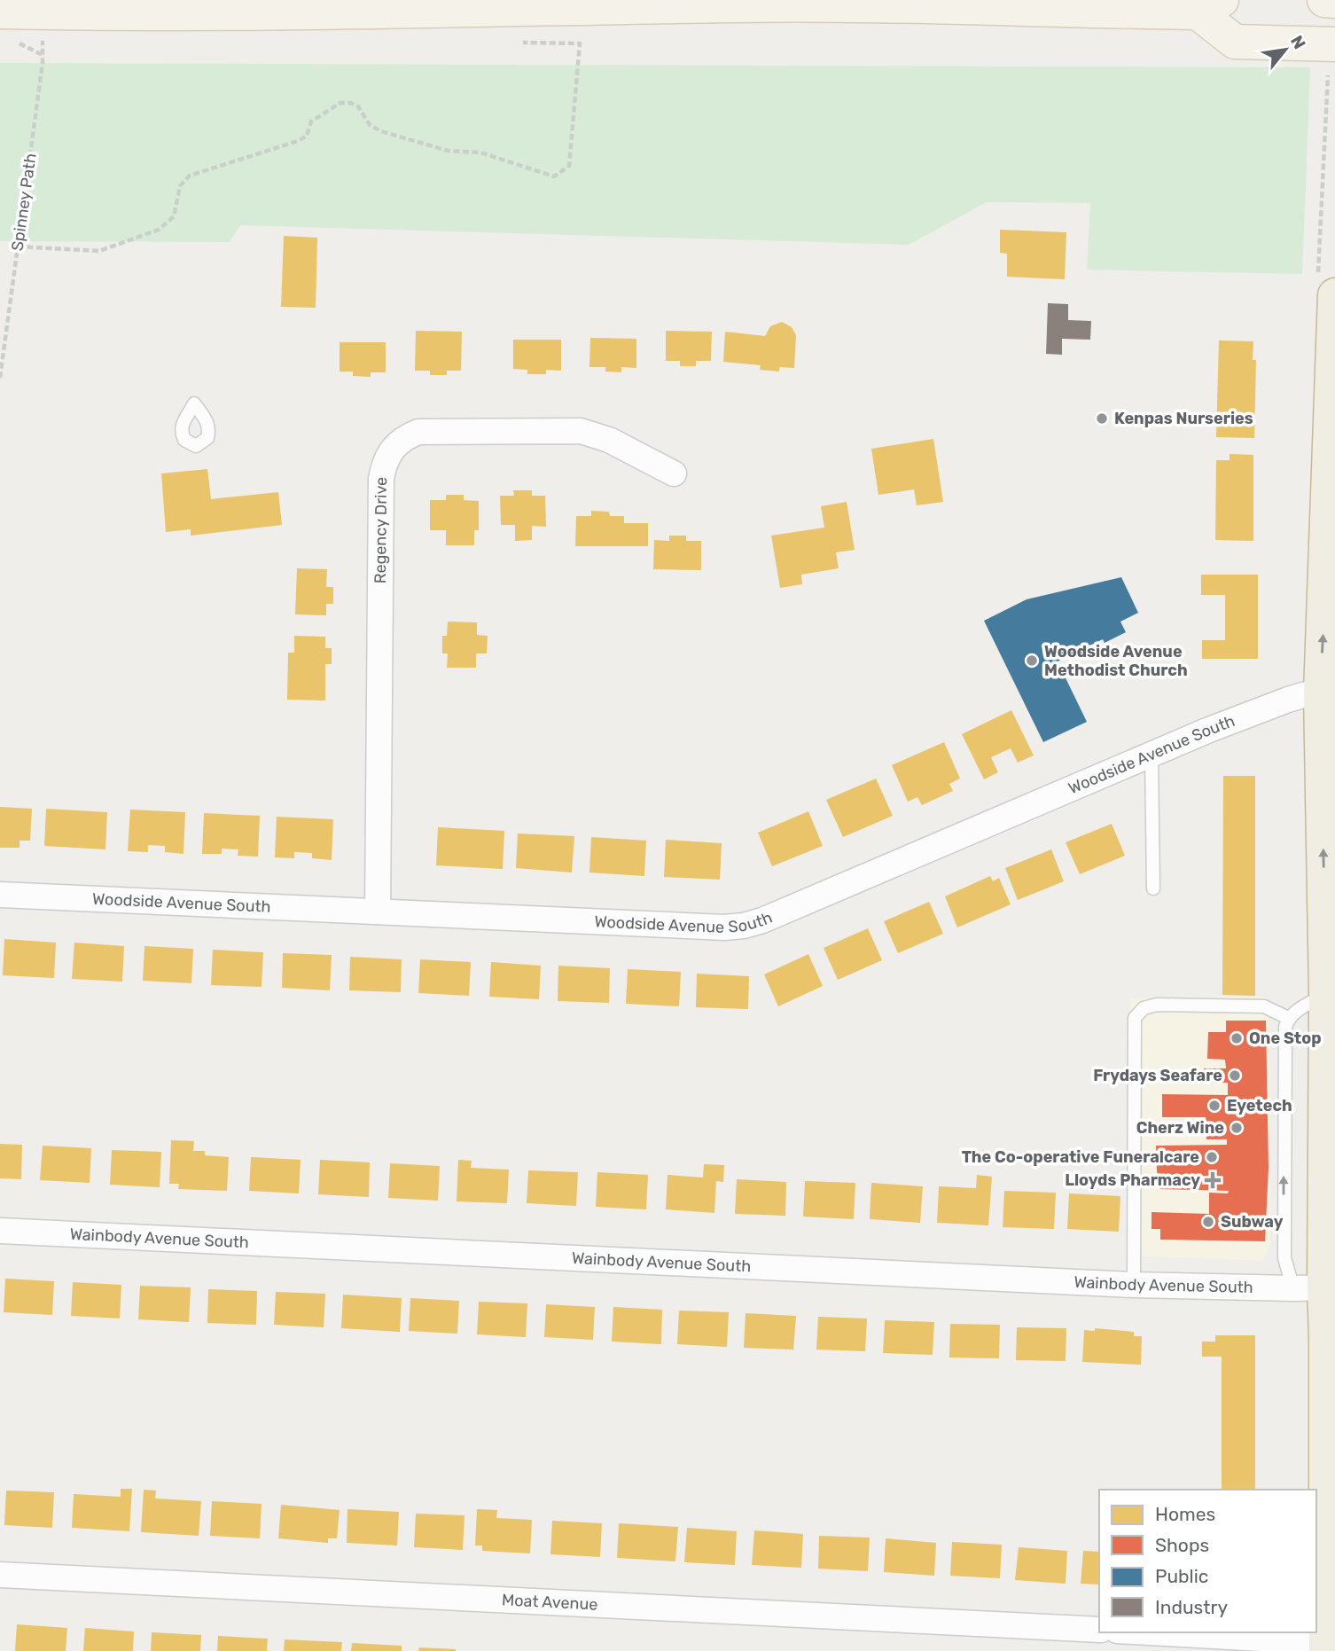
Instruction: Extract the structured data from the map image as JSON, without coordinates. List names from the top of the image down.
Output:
{
  "streets": {
    "street": [
      "Regency Drive",
      "Woodside Avenue South",
      "Wainbody Avenue South",
      "Moat Avenue"
    ],
    "path": ["Spinney Path"]
  },
  "crossings": [
    ["Regency Drive", "Woodside Avenue South"]
  ],
  "places": {
    "other": [
      "Kenpas Nurseries",
      "Woodside Avenue Methodist Church",
      "One Stop",
      "Frydays Seafare",
      "Eyetech",
      "Cherz Wine",
      "The Co-operative Funeralcare",
      "Subway"
    ],
    "health": ["Lloyds Pharmacy"]
  },
  "legend": [
    "Homes",
    "Shops",
    "Public",
    "Industry"
  ],
  "north": "top right"
}
